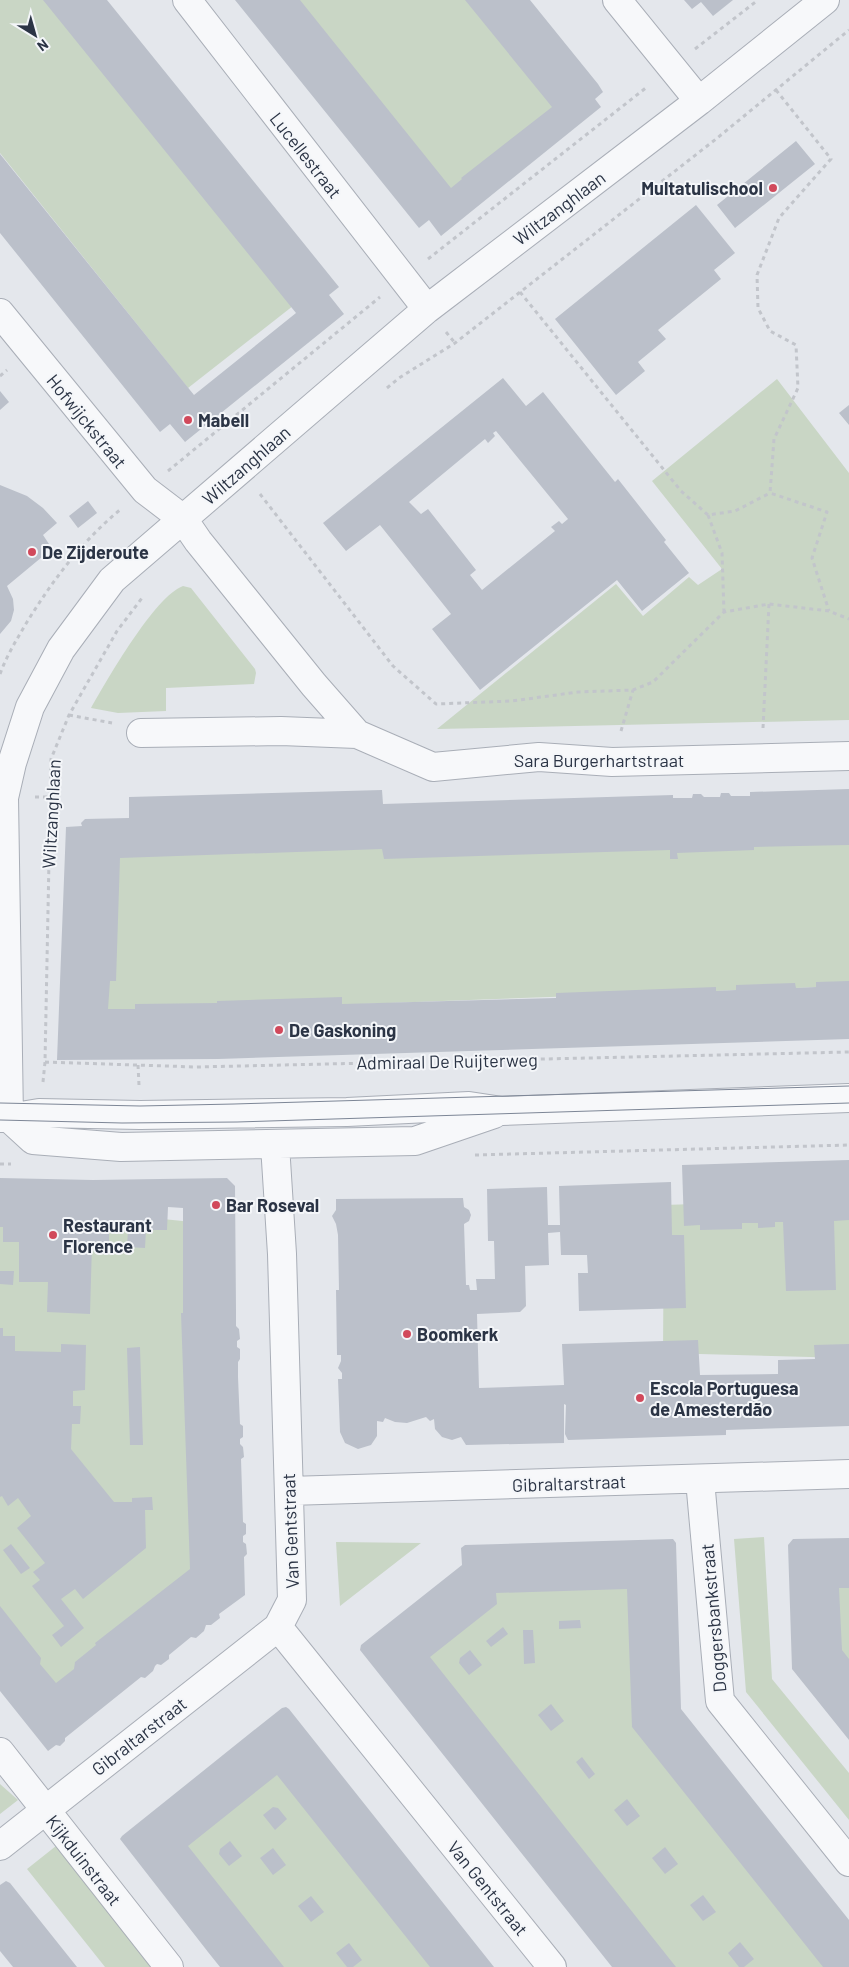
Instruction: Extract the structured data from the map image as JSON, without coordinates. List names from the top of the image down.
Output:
{
  "streets": {
    "street": [
      "Lucellestraat",
      "Wiltzanghlaan",
      "Hofwijckstraat",
      "Sara Burgerhartstraat",
      "Gibraltarstraat",
      "Van Gentstraat",
      "Doggersbankstraat",
      "Kijkduinstraat"
    ],
    "path": ["Admiraal De Ruijterweg"]
  },
  "crossings": [
    ["Lucellestraat", "Wiltzanghlaan"],
    ["Wiltzanghlaan", "Hofwijckstraat"],
    ["Wiltzanghlaan", "Sara Burgerhartstraat"],
    ["Wiltzanghlaan", "Admiraal De Ruijterweg"],
    ["Hofwijckstraat", "Sara Burgerhartstraat"],
    ["Gibraltarstraat", "Van Gentstraat"],
    ["Gibraltarstraat", "Doggersbankstraat"],
    ["Gibraltarstraat", "Kijkduinstraat"]
  ],
  "places": [
    "Multatulischool",
    "Mabell",
    "De Zijderoute",
    "De Gaskoning",
    "Bar Roseval",
    "Restaurant Florence",
    "Boomkerk",
    "Escola Portuguesa de Amesterdão"
  ],
  "north": "bottom right"
}
